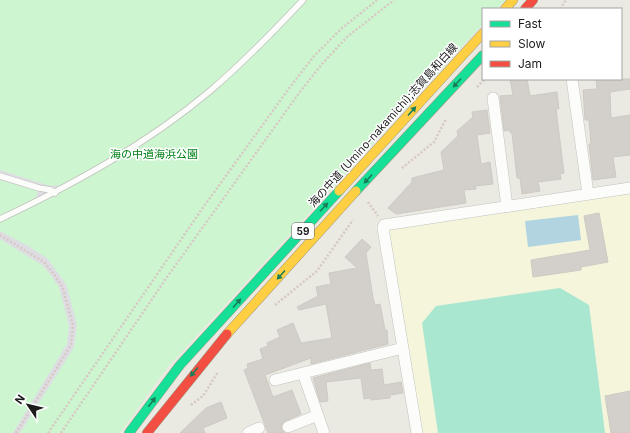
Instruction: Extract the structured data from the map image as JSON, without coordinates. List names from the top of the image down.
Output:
{
  "streets": {
    "main road": ["海の中道 (Umino-nakamichi);志賀島和白線", "59"]
  },
  "parks": ["海の中道海浜公園"],
  "legend": ["Fast", "Slow", "Jam"],
  "north": "top left"
}
